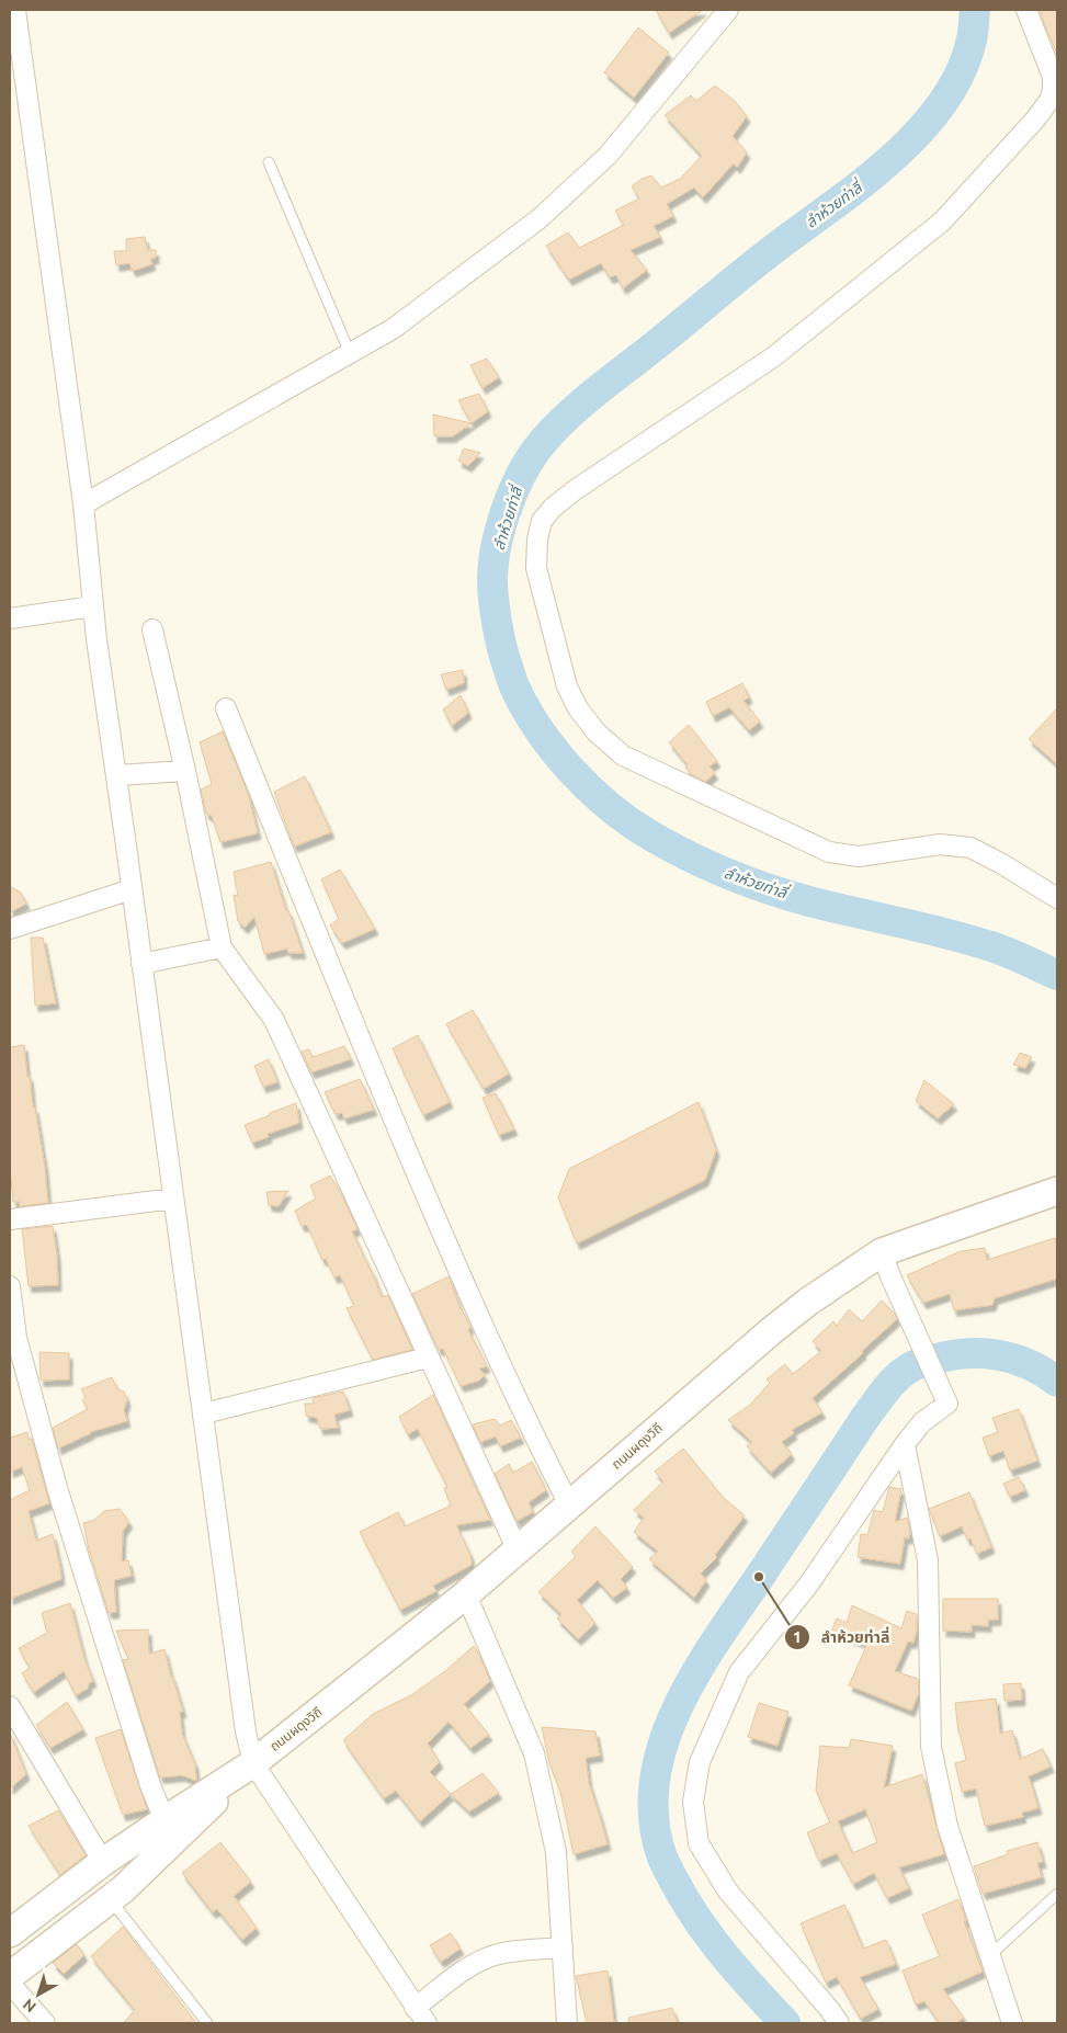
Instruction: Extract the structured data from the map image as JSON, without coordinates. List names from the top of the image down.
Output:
{
  "streets": {
    "main road": ["ถนนผดุงวิถี"]
  },
  "water": ["ลำห้วยท่าลี่"],
  "places": ["ลำห้วยท่าลี่"],
  "north": "bottom left"
}
